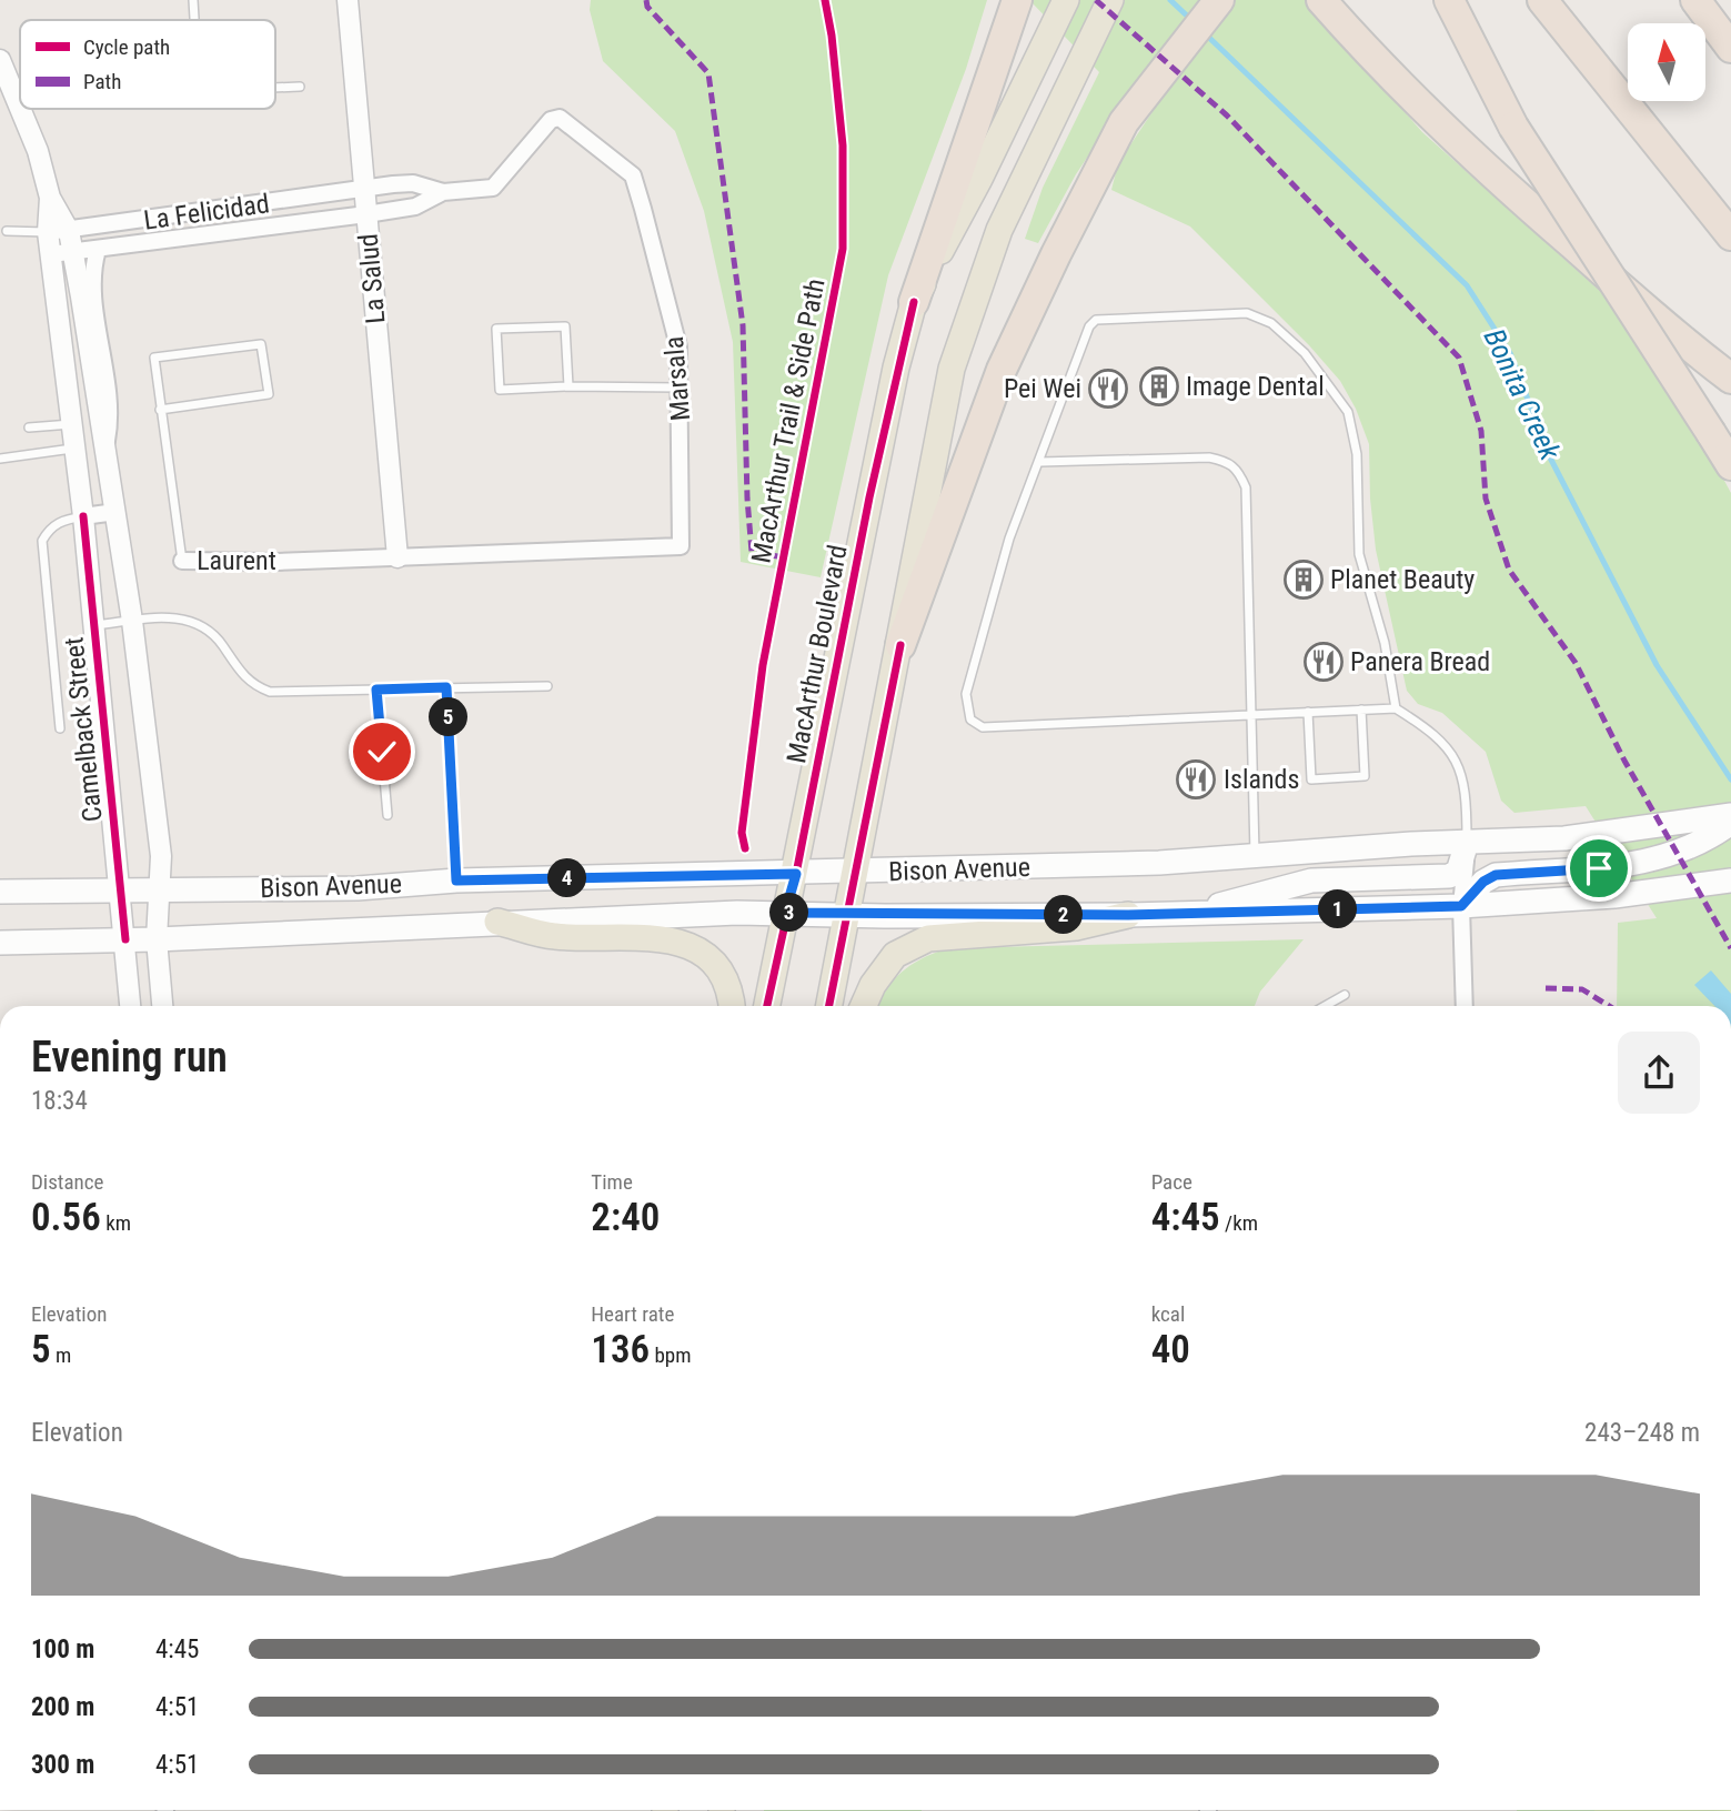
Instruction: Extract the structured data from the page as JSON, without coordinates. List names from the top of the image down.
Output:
{
  "streets": {
    "main road": ["MacArthur Boulevard", "Bison Avenue"],
    "street": [
      "La Felicidad",
      "La Salud",
      "Marsala",
      "Laurent",
      "Camelback Street"
    ],
    "cycle path": ["MacArthur Trail & Side Path"]
  },
  "crossings": [
    ["La Felicidad", "La Salud"],
    ["La Felicidad", "Marsala"],
    ["La Felicidad", "Camelback Street"],
    ["La Salud", "Marsala"],
    ["La Salud", "Laurent"],
    ["Marsala", "Laurent"],
    ["MacArthur Boulevard", "Bison Avenue"],
    ["Camelback Street", "Bison Avenue"]
  ],
  "water": ["Bonita Creek"],
  "places": {
    "building": ["Image Dental", "Planet Beauty"],
    "restaurant": ["Pei Wei", "Panera Bread", "Islands"]
  },
  "legend": ["Cycle path", "Path"],
  "north": "top",
  "page": {
    "pins": [
      "5",
      "4",
      "1",
      "3",
      "2"
    ],
    "heading": ["Evening run", "18:34"],
    "stats": [
      ["Distance", "0.56 km"],
      ["Time", "2:40"],
      ["Pace", "4:45 /km"],
      ["Elevation", "5 m"],
      ["Heart rate", "136 bpm"],
      ["kcal", "40"]
    ],
    "chart": ["Elevation", "243–248 m"],
    "list": [
      {
        "name": "100 m",
        "note": "4:45"
      },
      {
        "name": "200 m",
        "note": "4:51"
      },
      {
        "name": "300 m",
        "note": "4:51"
      }
    ]
  }
}
